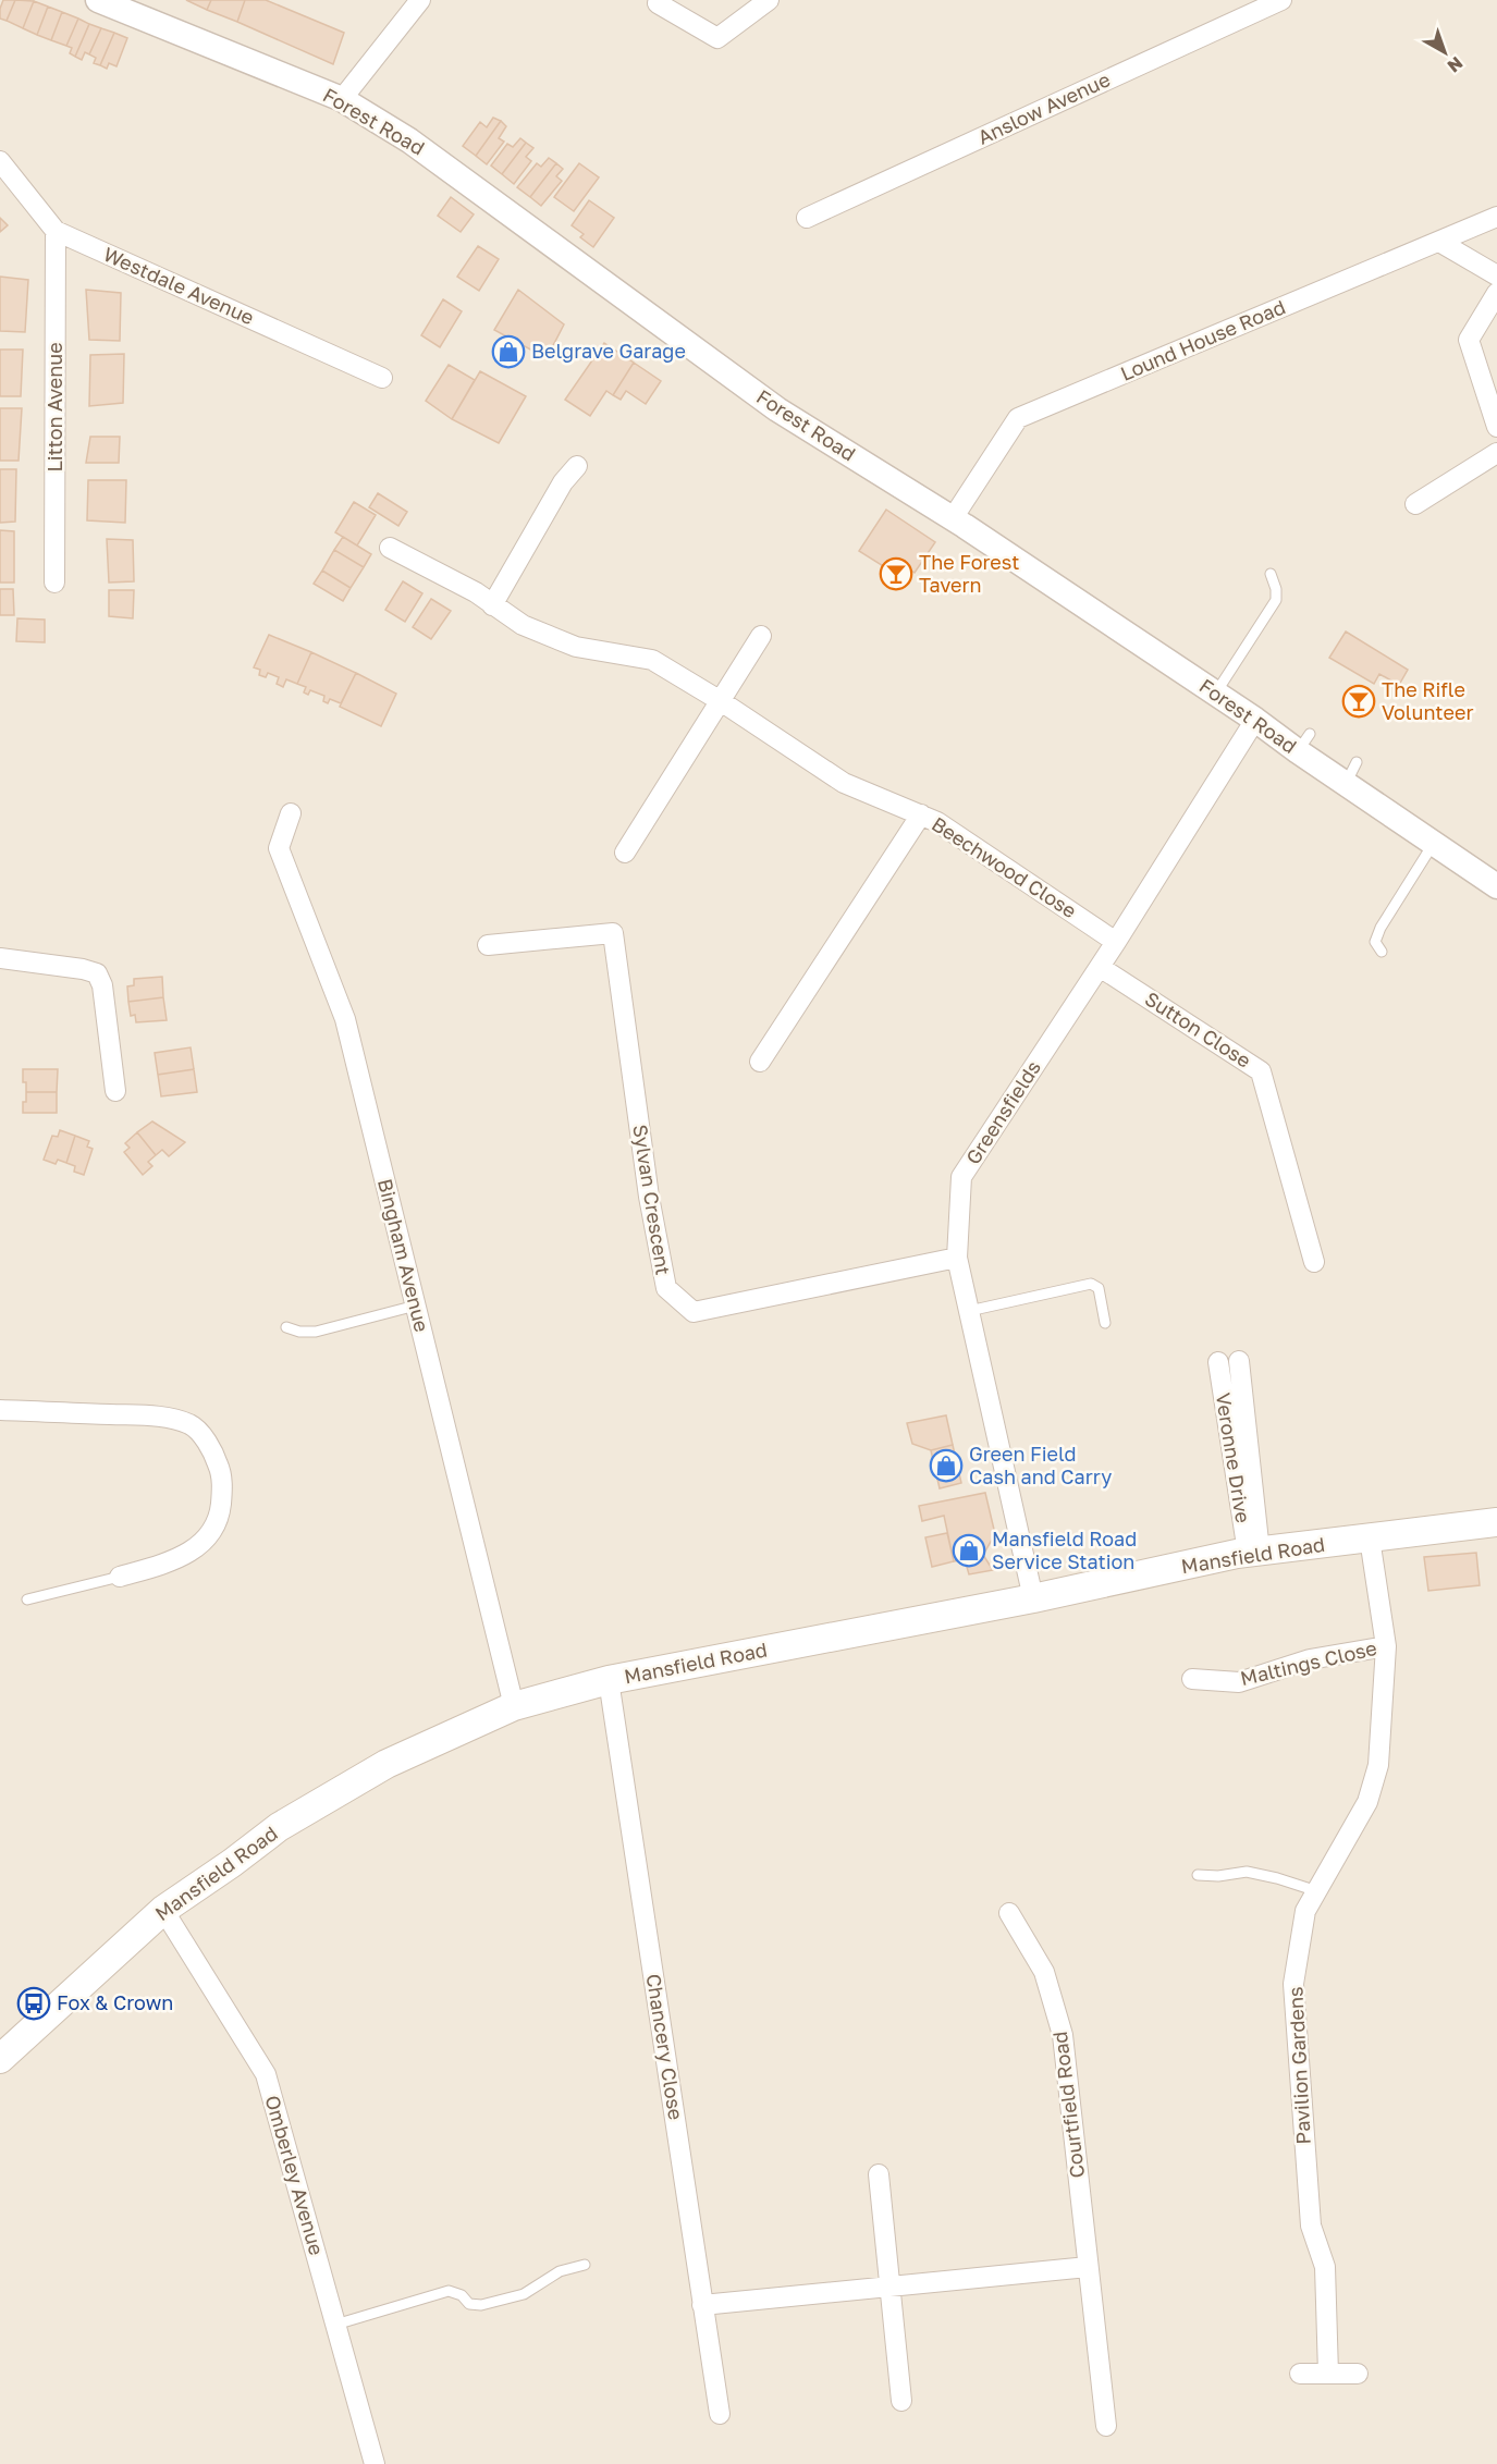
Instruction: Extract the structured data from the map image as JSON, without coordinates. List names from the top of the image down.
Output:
{
  "streets": {
    "main road": ["Mansfield Road"],
    "street": [
      "Anslow Avenue",
      "Forest Road",
      "Westdale Avenue",
      "Lound House Road",
      "Litton Avenue",
      "Beechwood Close",
      "Sutton Close",
      "Greensfields",
      "Sylvan Crescent",
      "Bingham Avenue",
      "Veronne Drive",
      "Maltings Close",
      "Chancery Close",
      "Pavilion Gardens",
      "Courtfield Road",
      "Omberley Avenue"
    ]
  },
  "crossings": [
    ["Forest Road", "Lound House Road"],
    ["Forest Road", "Greensfields"],
    ["Westdale Avenue", "Litton Avenue"],
    ["Beechwood Close", "Greensfields"],
    ["Sutton Close", "Greensfields"],
    ["Greensfields", "Sylvan Crescent"],
    ["Greensfields", "Mansfield Road"],
    ["Bingham Avenue", "Mansfield Road"],
    ["Veronne Drive", "Mansfield Road"],
    ["Mansfield Road", "Chancery Close"],
    ["Mansfield Road", "Pavilion Gardens"],
    ["Mansfield Road", "Omberley Avenue"],
    ["Maltings Close", "Pavilion Gardens"]
  ],
  "places": {
    "shop": ["Belgrave Garage", "Green Field Cash and Carry", "Mansfield Road Service Station"],
    "bar": ["The Forest Tavern", "The Rifle Volunteer"],
    "bus stop": ["Fox & Crown"]
  },
  "north": "bottom right"
}
